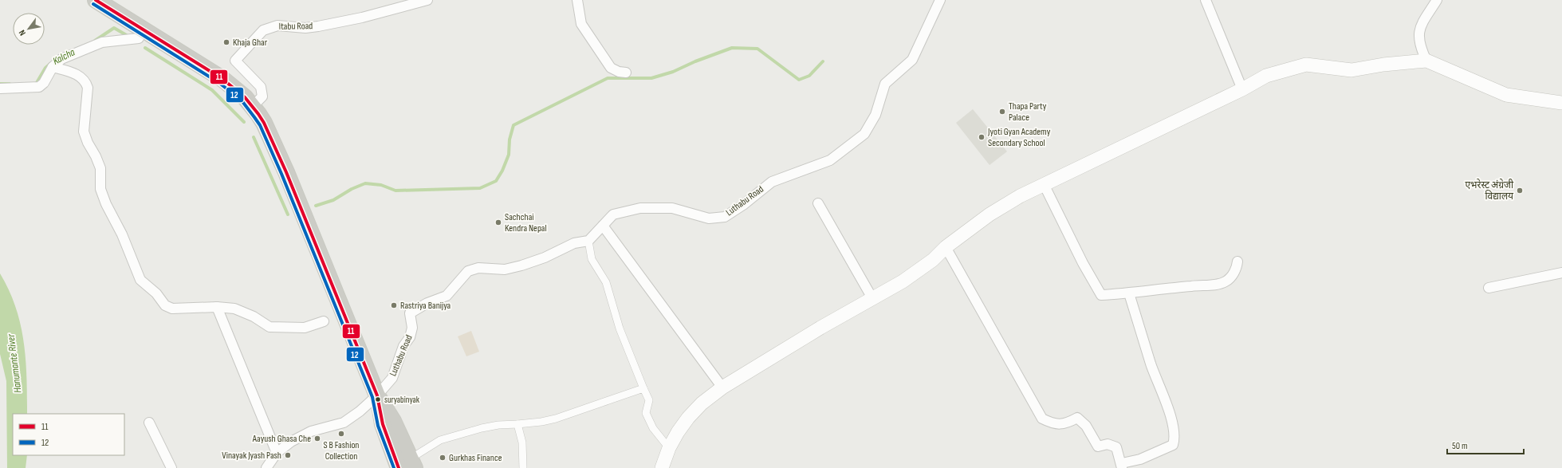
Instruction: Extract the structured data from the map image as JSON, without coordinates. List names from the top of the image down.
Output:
{
  "streets": {
    "street": ["Itabu Road", "Luthabu Road"]
  },
  "water": ["Kalcha", "Hanumante River"],
  "places": [
    "Khaja Ghar",
    "Thapa Party Palace",
    "Jyoti Gyan Academy Secondary School",
    "एभरेस्ट अंग्रेजी विद्यालय",
    "Sachchai Kendra Nepal",
    "Rastriya Banijya",
    "suryabinyak",
    "S B Fashion Collection",
    "Aayush Ghasa Che",
    "Vinayak Jyash Pash",
    "Gurkhas Finance"
  ],
  "lines": ["transit line 11", "transit line 12"],
  "legend": ["11", "12"],
  "scale_bar": "50 m",
  "north": "bottom left"
}
